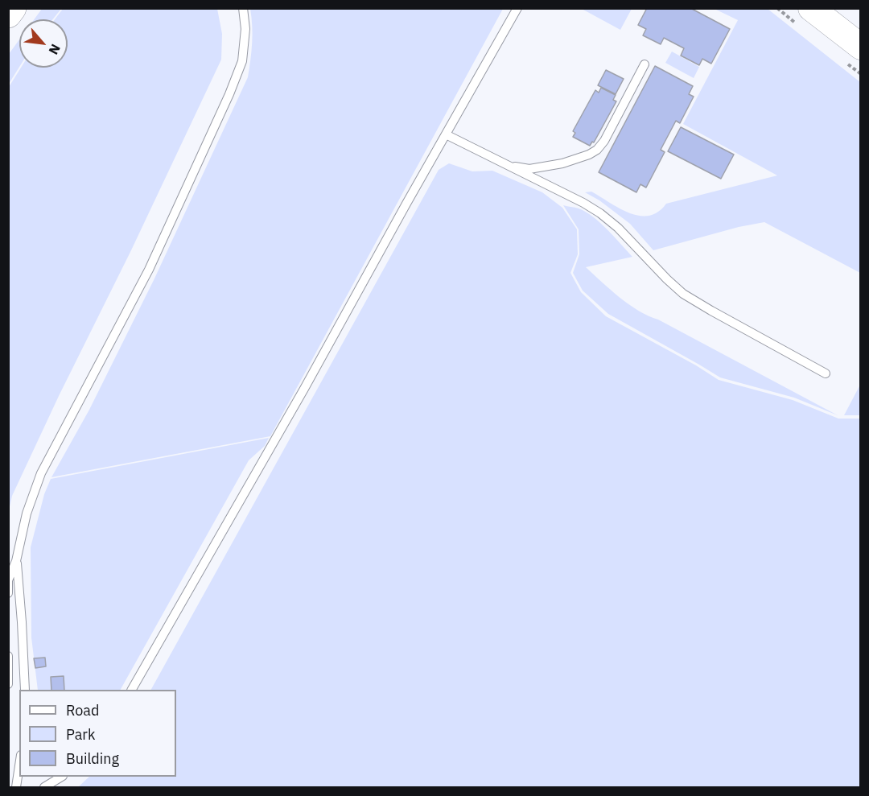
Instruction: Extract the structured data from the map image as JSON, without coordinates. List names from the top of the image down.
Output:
{
  "legend": ["Road", "Park", "Building"],
  "north": "bottom right"
}
